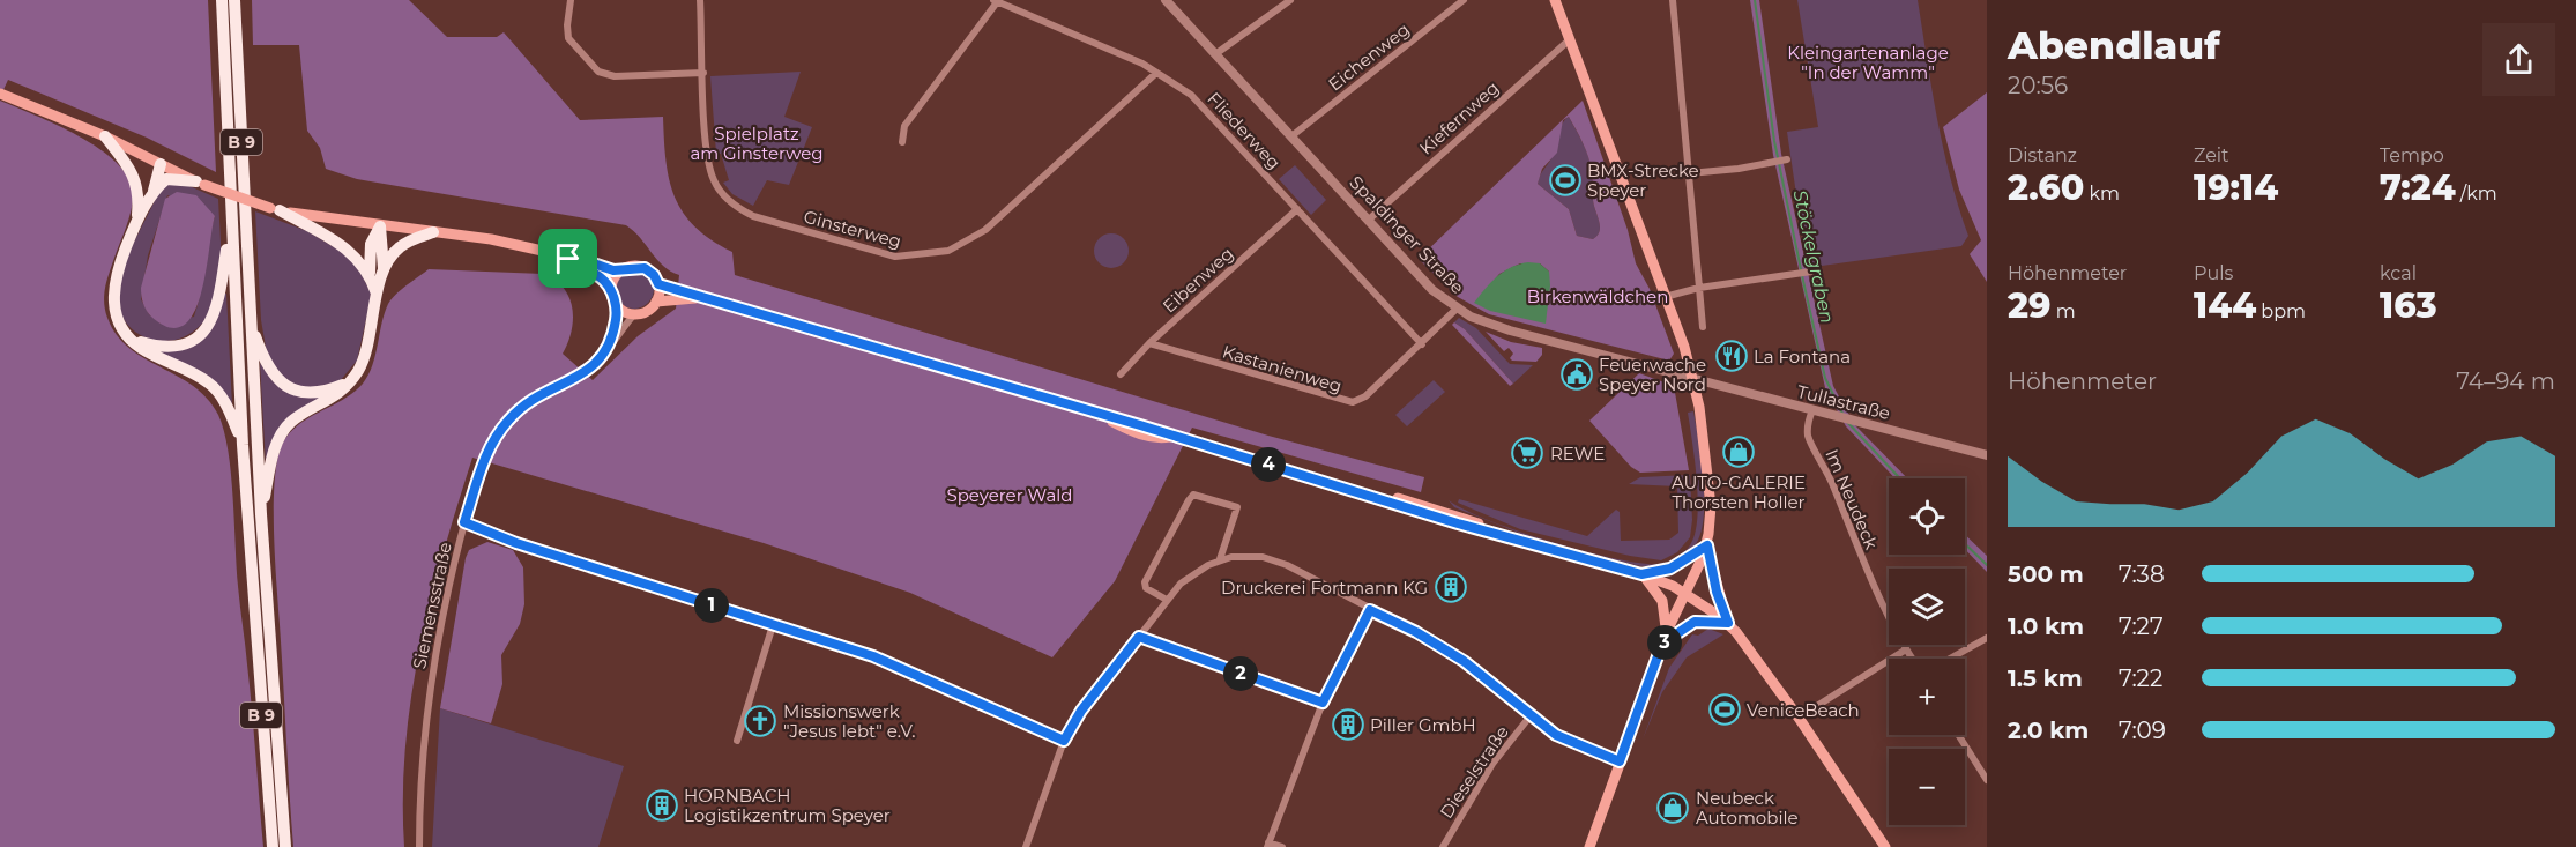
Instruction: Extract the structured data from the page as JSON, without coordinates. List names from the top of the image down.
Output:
{
  "streets": {
    "highway": ["B 9"],
    "street": [
      "Eichenweg",
      "Kiefernweg",
      "Fliederweg",
      "Ginsterweg",
      "Spaldinger Straße",
      "Eibenweg",
      "Kastanienweg",
      "Tullastraße",
      "Im Neudeck",
      "Siemensstraße",
      "Dieselstraße"
    ]
  },
  "crossings": [
    ["Eichenweg", "Spaldinger Straße"],
    ["Kiefernweg", "Spaldinger Straße"],
    ["Fliederweg", "Ginsterweg"],
    ["Fliederweg", "Eibenweg"],
    ["Fliederweg", "Kastanienweg"],
    ["Spaldinger Straße", "Kastanienweg"],
    ["Spaldinger Straße", "Tullastraße"],
    ["Eibenweg", "Kastanienweg"],
    ["Tullastraße", "Im Neudeck"]
  ],
  "water": ["Stöckelgraben"],
  "parks": [
    "Kleingartenanlage \"In der Wamm\"",
    "Spielplatz am Ginsterweg",
    "Birkenwäldchen",
    "Speyerer Wald"
  ],
  "places": {
    "sports": ["BMX-Strecke Speyer", "VeniceBeach"],
    "restaurant": ["La Fontana"],
    "public building": ["Feuerwache Speyer Nord"],
    "shop": ["AUTO-GALERIE Thorsten Holler", "Neubeck Automobile"],
    "supermarket": ["REWE"],
    "building": ["Druckerei Fortmann KG", "Piller GmbH", "HORNBACH Logistikzentrum Speyer"],
    "church": ["Missionswerk \"Jesus lebt\" e.V."]
  },
  "page": {
    "heading": ["Abendlauf", "20:56"],
    "stats": [
      ["Distanz", "2.60 km"],
      ["Zeit", "19:14"],
      ["Tempo", "7:24 /km"],
      ["Höhenmeter", "29 m"],
      ["Puls", "144 bpm"],
      ["kcal", "163"]
    ],
    "chart": ["Höhenmeter", "74–94 m"],
    "pins": [
      "4",
      "1",
      "3",
      "2"
    ],
    "map_buttons": ["+", "−"],
    "list": [
      {
        "name": "500 m",
        "note": "7:38"
      },
      {
        "name": "1.0 km",
        "note": "7:27"
      },
      {
        "name": "1.5 km",
        "note": "7:22"
      },
      {
        "name": "2.0 km",
        "note": "7:09"
      }
    ]
  }
}
